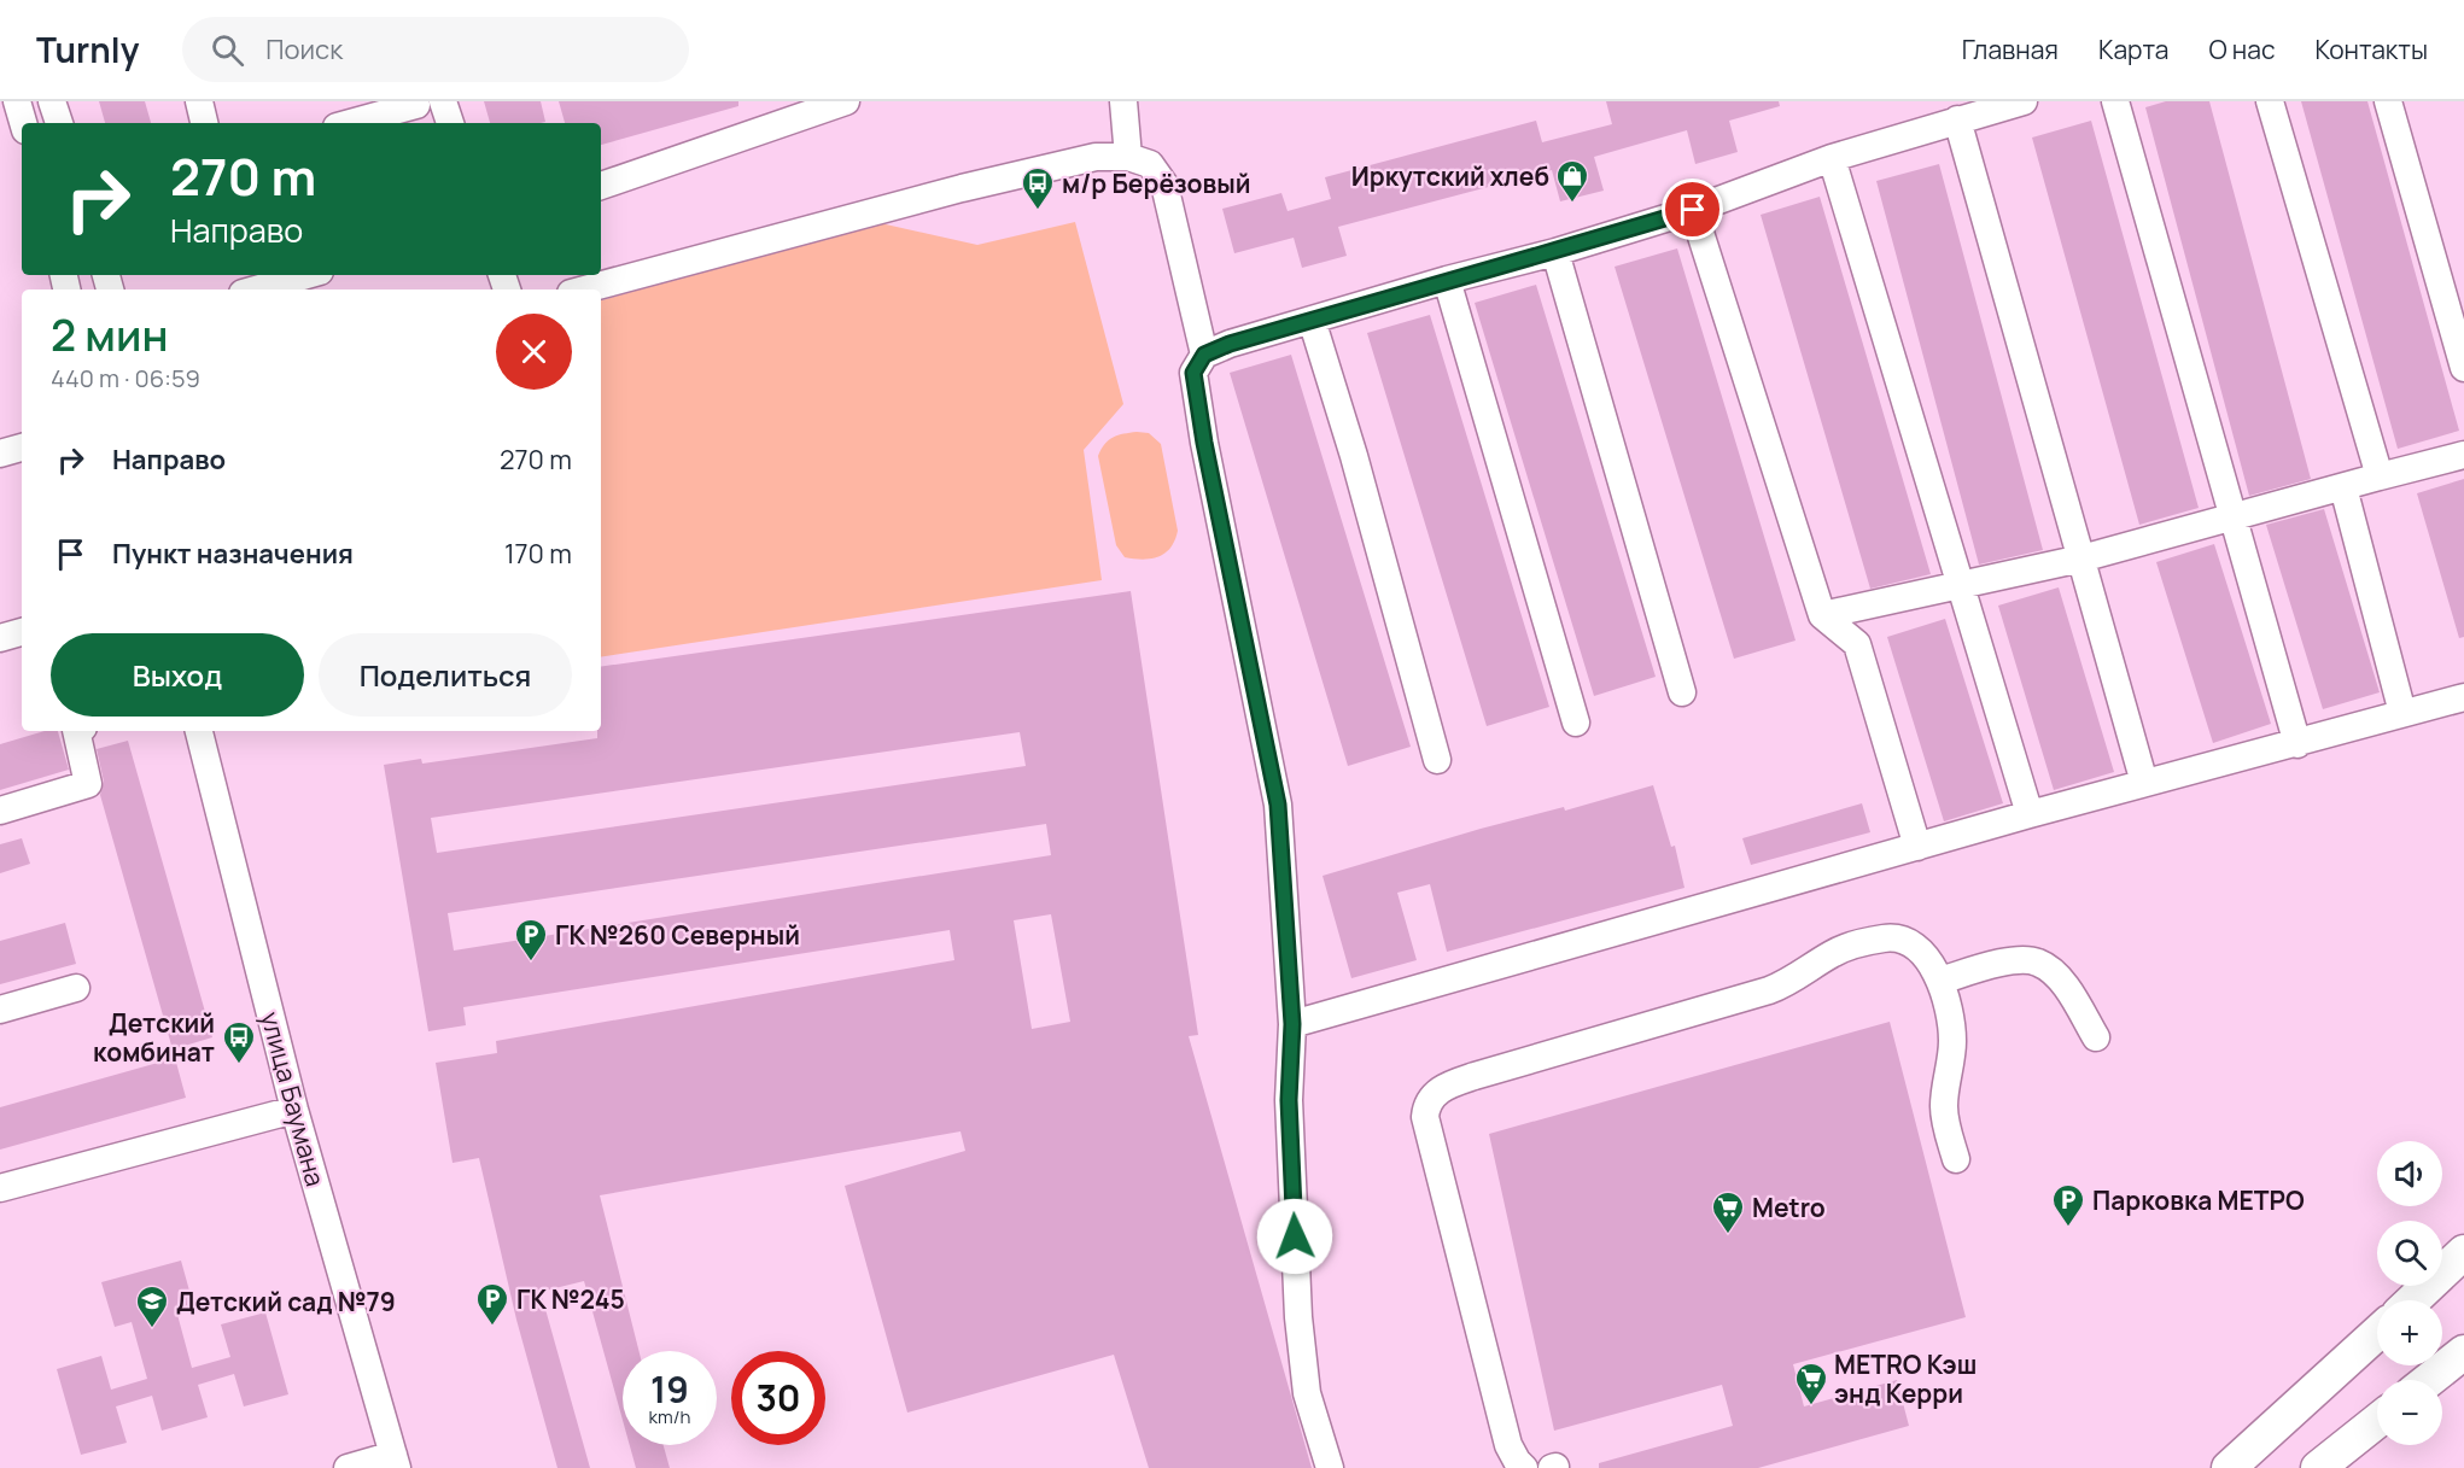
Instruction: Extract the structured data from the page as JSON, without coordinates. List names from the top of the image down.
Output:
{
  "streets": {
    "street": ["улица Баумана"]
  },
  "places": {
    "shop": ["Иркутский хлеб"],
    "bus stop": ["м/р Берёзовый", "Детский комбинат"],
    "parking": ["ГК №260 Северный", "Парковка МЕТРО", "ГК №245"],
    "supermarket": ["Metro", "METRO Кэш энд Керри"],
    "school or university": ["Детский сад №79"]
  },
  "page": {
    "header": "Turnly",
    "search": "Поиск",
    "nav": [
      "Главная",
      "Карта",
      "О нас",
      "Контакты"
    ],
    "turn": ["270 m", "Направо"],
    "heading": ["2 мин", "440 m · 06:59"],
    "list": [
      {
        "name": "Направо",
        "value": "270 m"
      },
      {
        "name": "Пункт назначения",
        "value": "170 m"
      }
    ],
    "buttons": ["Выход", "Поделиться"],
    "map_buttons": ["+", "−"],
    "speed": "19 km/h",
    "limit": "30"
  }
}
